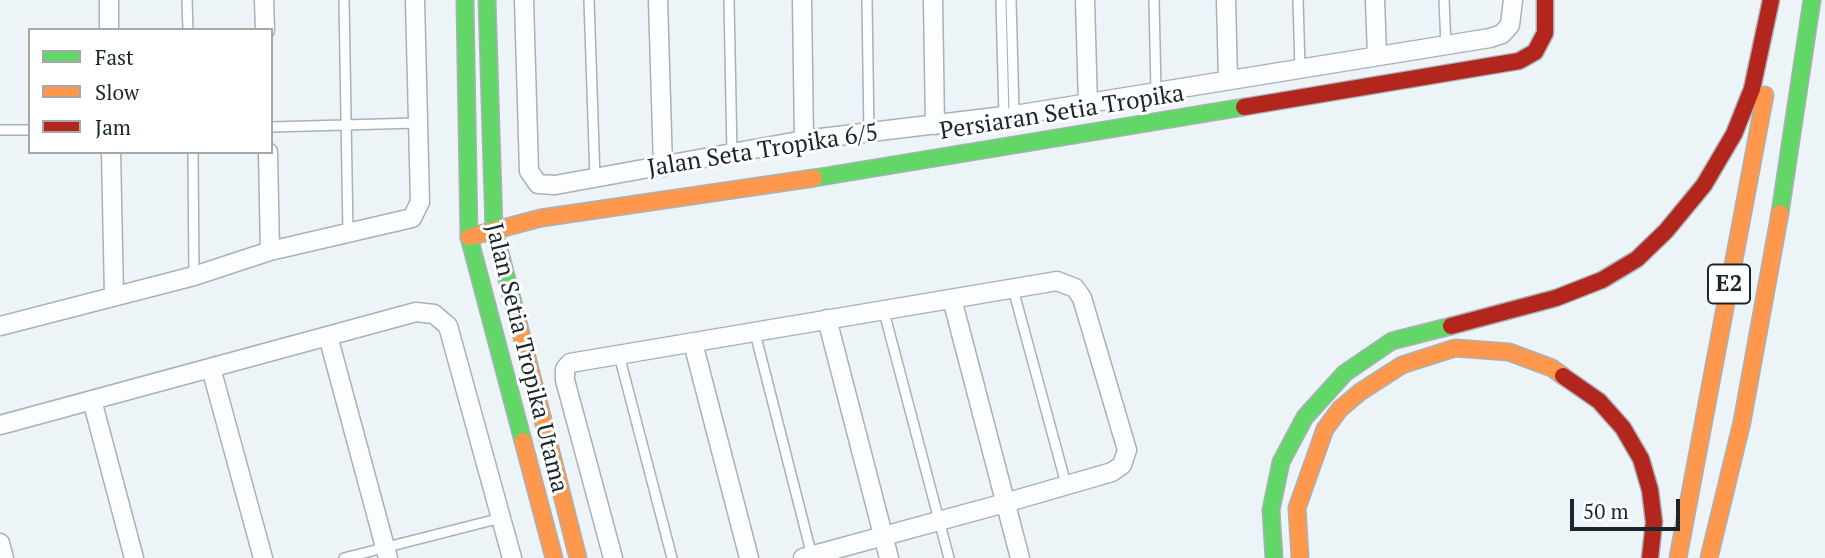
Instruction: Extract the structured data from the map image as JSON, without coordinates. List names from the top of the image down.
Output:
{
  "streets": {
    "main road": ["Persiaran Setia Tropika", "E2", "Jalan Setia Tropika Utama"],
    "street": ["Jalan Seta Tropika 6/5"]
  },
  "crossings": [
    ["Persiaran Setia Tropika", "Jalan Setia Tropika Utama"]
  ],
  "legend": ["Fast", "Slow", "Jam"],
  "scale_bar": "50 m"
}
